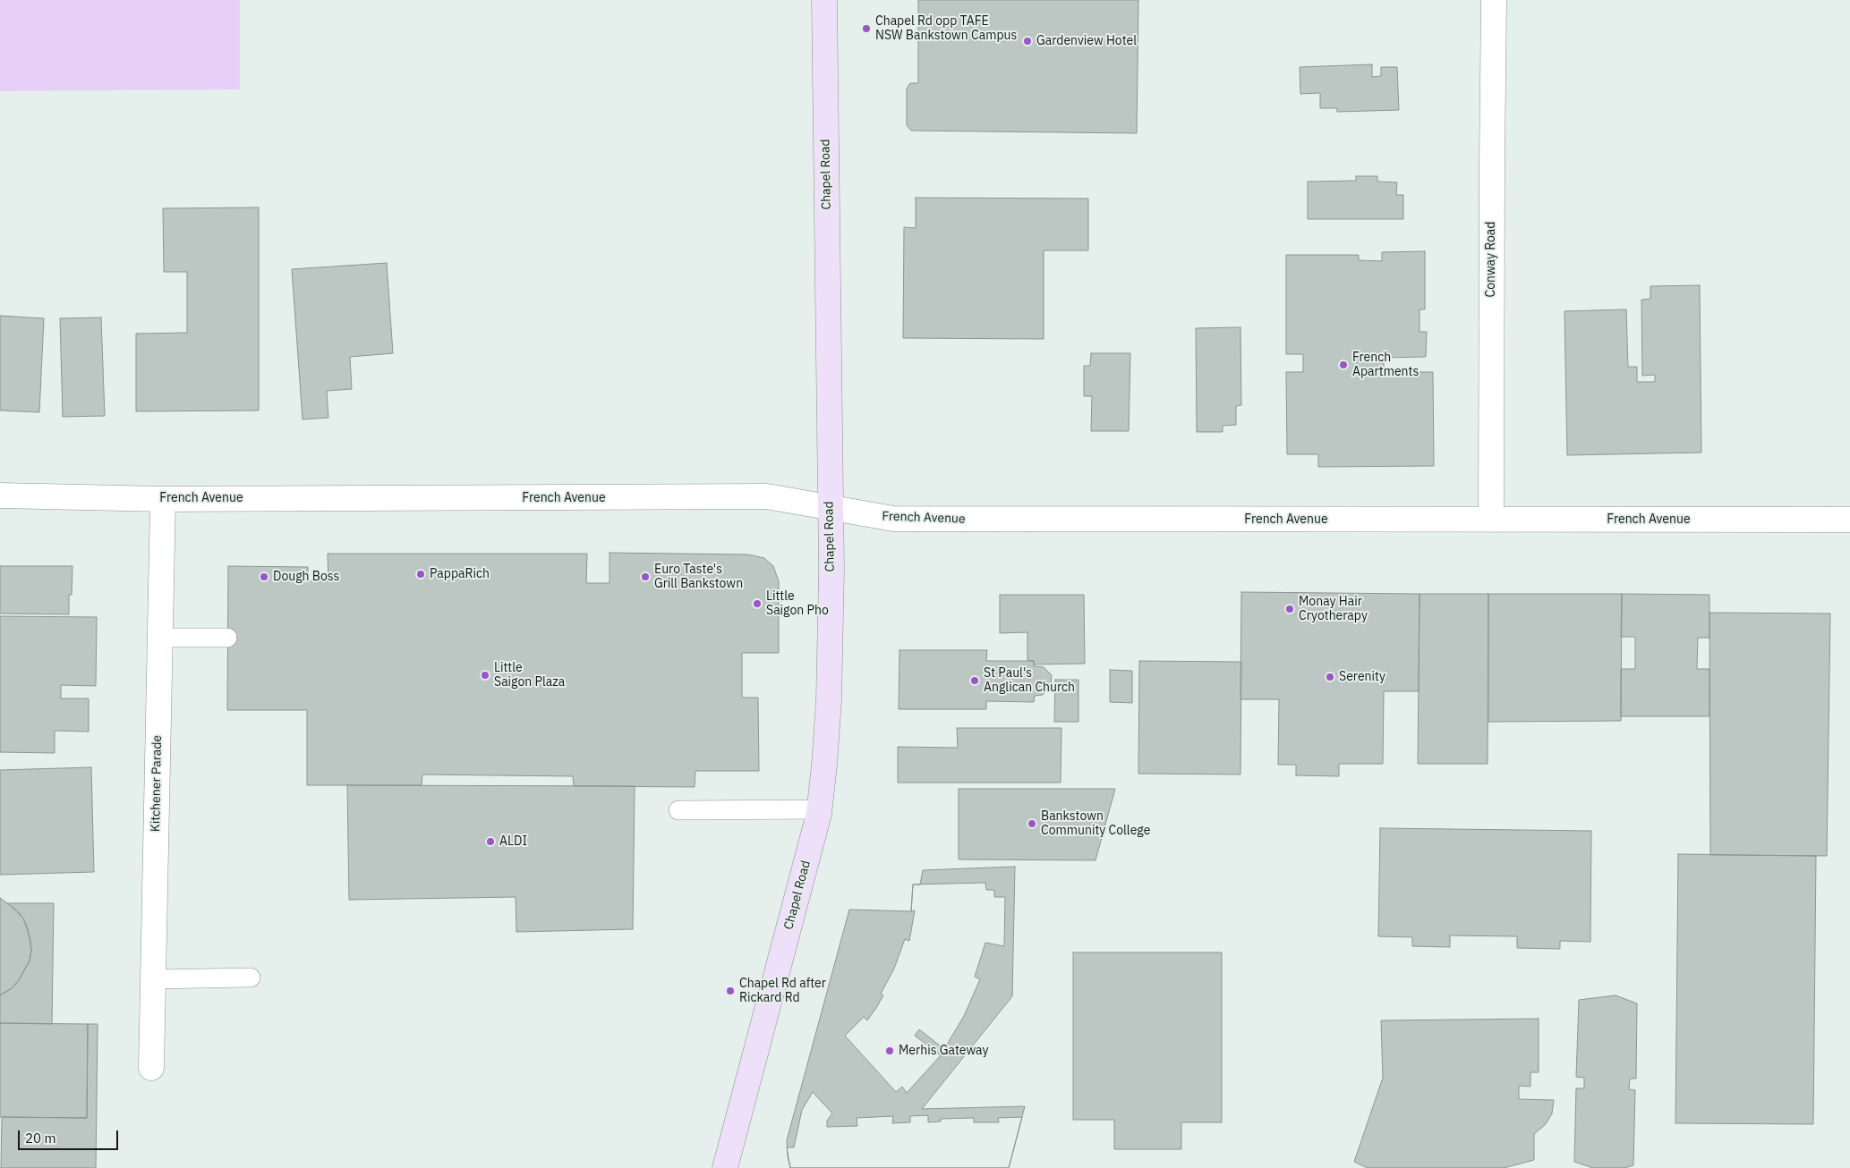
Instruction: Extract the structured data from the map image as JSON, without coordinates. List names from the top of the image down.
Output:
{
  "streets": {
    "main road": ["Chapel Road"],
    "street": ["Conway Road", "French Avenue", "Kitchener Parade"]
  },
  "crossings": [
    ["Chapel Road", "French Avenue"],
    ["Conway Road", "French Avenue"],
    ["French Avenue", "Kitchener Parade"]
  ],
  "places": [
    "Chapel Rd opp TAFE NSW Bankstown Campus",
    "Gardenview Hotel",
    "French Apartments",
    "PappaRich",
    "Dough Boss",
    "Euro Taste's Grill Bankstown",
    "Little Saigon Pho",
    "Monay Hair Cryotherapy",
    "Little Saigon Plaza",
    "Serenity",
    "St Paul's Anglican Church",
    "Bankstown Community College",
    "ALDI",
    "Chapel Rd after Rickard Rd",
    "Merhis Gateway"
  ],
  "scale_bar": "20 m"
}
